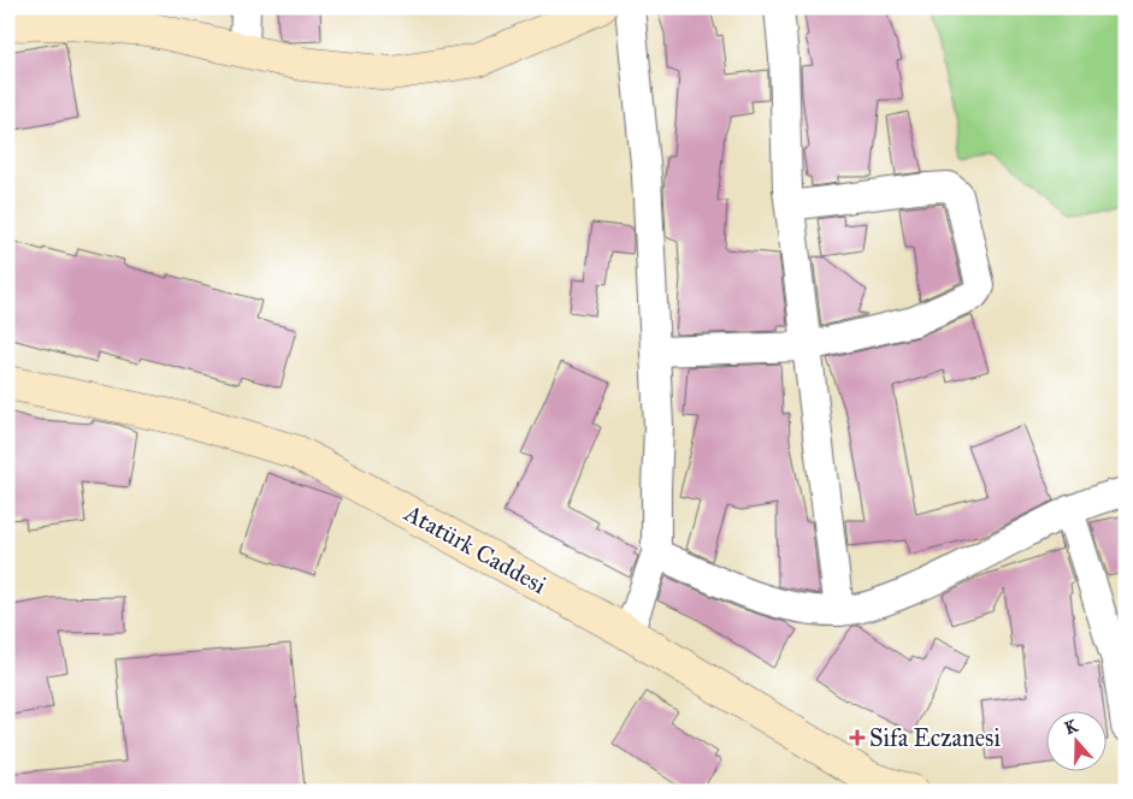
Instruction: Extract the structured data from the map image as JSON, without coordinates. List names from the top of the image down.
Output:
{
  "streets": {
    "main road": ["Atatürk Caddesi"]
  },
  "places": {
    "health": ["Sifa Eczanesi"]
  },
  "north": "top"
}
